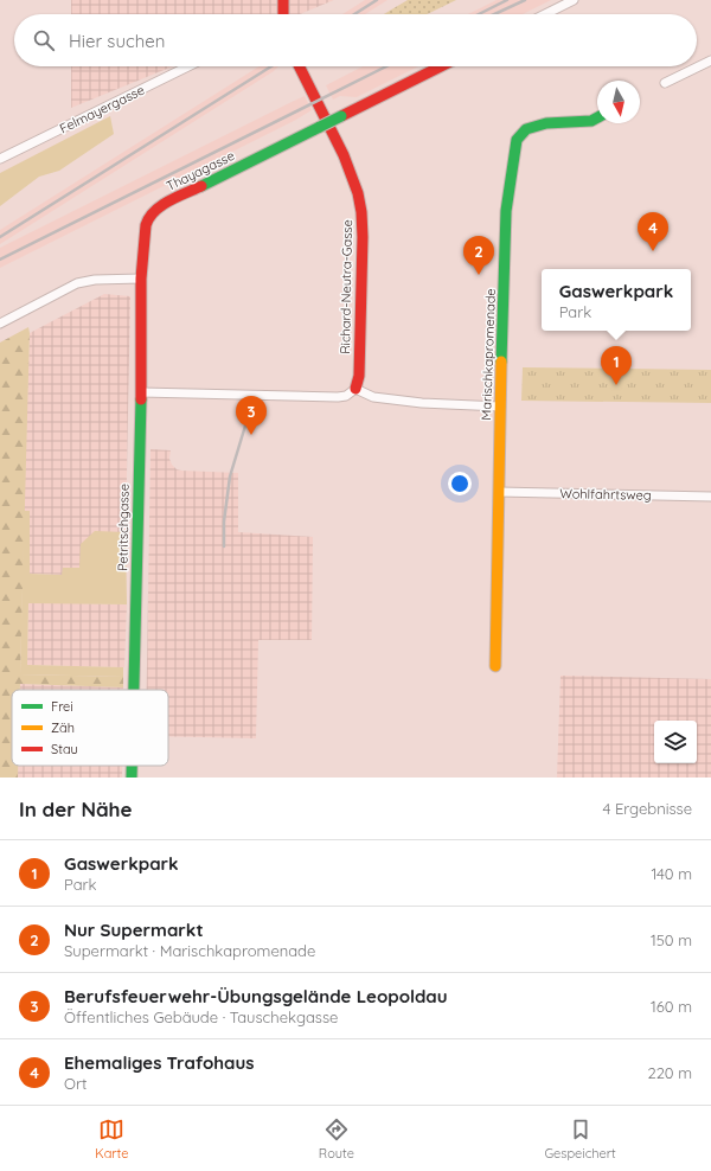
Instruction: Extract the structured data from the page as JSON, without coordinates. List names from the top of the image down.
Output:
{
  "streets": {
    "street": [
      "Felmayergasse",
      "Thayagasse",
      "Richard-Neutra-Gasse",
      "Marischkapromenade",
      "Wohlfahrtsweg",
      "Petritschgasse"
    ]
  },
  "crossings": [
    ["Thayagasse", "Petritschgasse"],
    ["Marischkapromenade", "Wohlfahrtsweg"]
  ],
  "legend": ["Frei", "Zäh", "Stau"],
  "north": "bottom",
  "page": {
    "search": "Hier suchen",
    "pins": [
      "4",
      "2",
      "1",
      "3"
    ],
    "popup": ["Gaswerkpark", "Park"],
    "heading": ["In der Nähe", "4 Ergebnisse"],
    "list": [
      {
        "mark": "1",
        "name": "Gaswerkpark",
        "note": "Park",
        "value": "140 m"
      },
      {
        "mark": "2",
        "name": "Nur Supermarkt",
        "note": "Supermarkt · Marischkapromenade",
        "value": "150 m"
      },
      {
        "mark": "3",
        "name": "Berufsfeuerwehr-Übungsgelände Leopoldau",
        "note": "Öffentliches Gebäude · Tauschekgasse",
        "value": "160 m"
      },
      {
        "mark": "4",
        "name": "Ehemaliges Trafohaus",
        "note": "Ort",
        "value": "220 m"
      }
    ],
    "nav": ["Karte", "Route", "Gespeichert"]
  }
}
